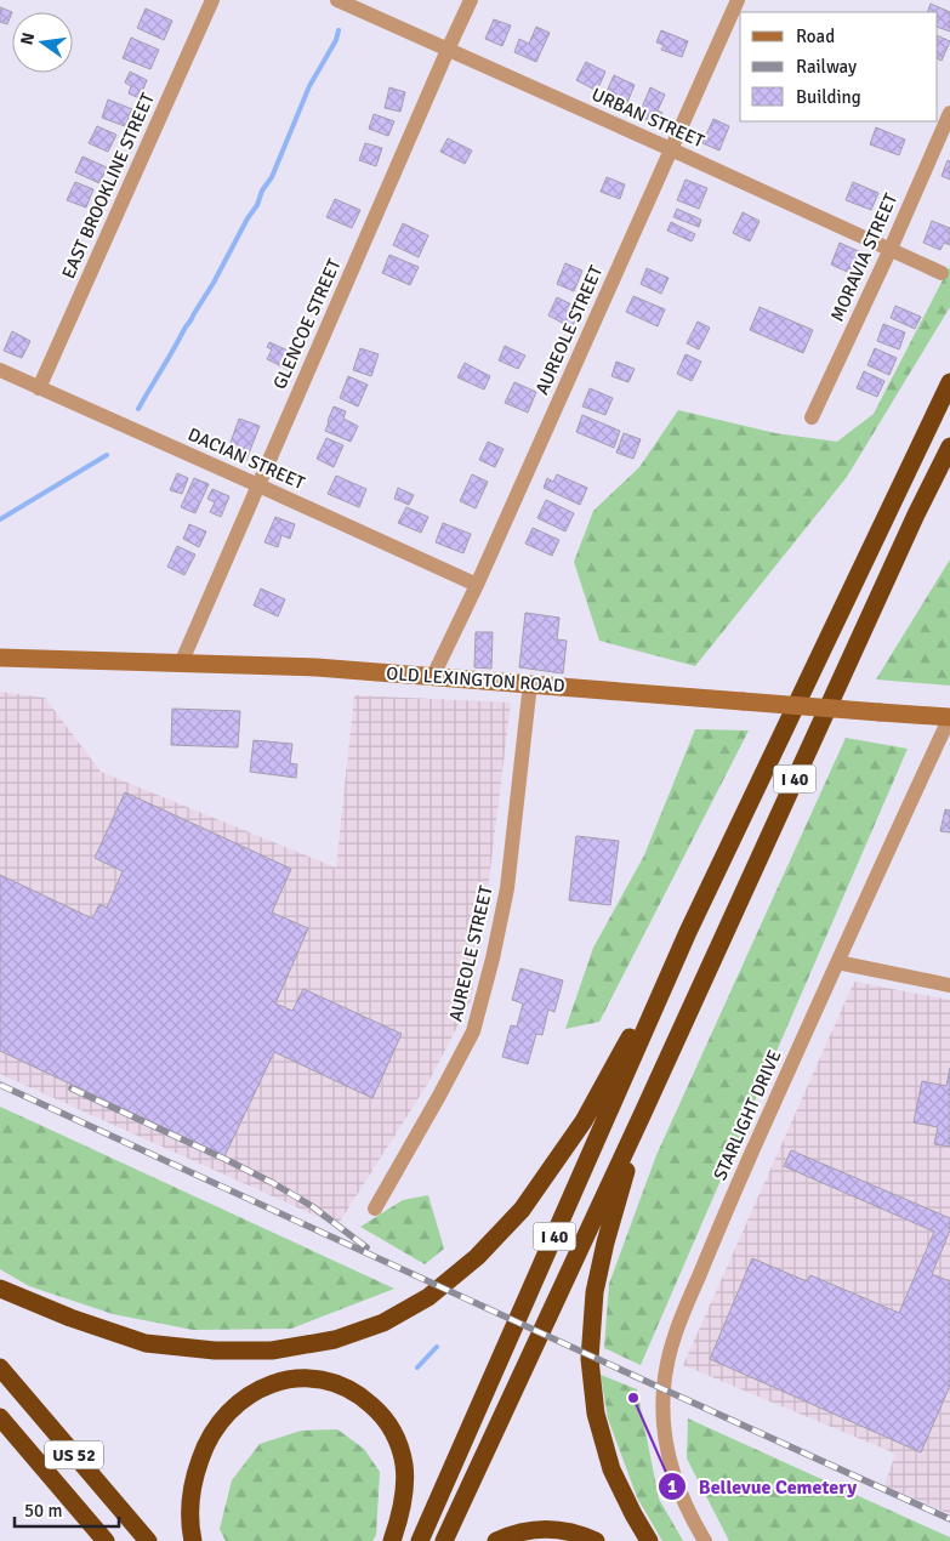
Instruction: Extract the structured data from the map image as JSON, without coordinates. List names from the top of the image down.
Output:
{
  "streets": {
    "highway": ["I 40", "US 52"],
    "main road": ["OLD LEXINGTON ROAD"],
    "street": [
      "URBAN STREET",
      "EAST BROOKLINE STREET",
      "MORAVIA STREET",
      "GLENCOE STREET",
      "AUREOLE STREET",
      "DACIAN STREET",
      "STARLIGHT DRIVE"
    ]
  },
  "crossings": [
    ["URBAN STREET", "MORAVIA STREET"],
    ["URBAN STREET", "GLENCOE STREET"],
    ["URBAN STREET", "AUREOLE STREET"],
    ["EAST BROOKLINE STREET", "DACIAN STREET"],
    ["GLENCOE STREET", "DACIAN STREET"],
    ["GLENCOE STREET", "OLD LEXINGTON ROAD"],
    ["AUREOLE STREET", "DACIAN STREET"],
    ["AUREOLE STREET", "OLD LEXINGTON ROAD"],
    ["OLD LEXINGTON ROAD", "STARLIGHT DRIVE"]
  ],
  "places": ["Bellevue Cemetery"],
  "legend": ["Road", "Railway", "Building"],
  "scale_bar": "50 m",
  "north": "left"
}
